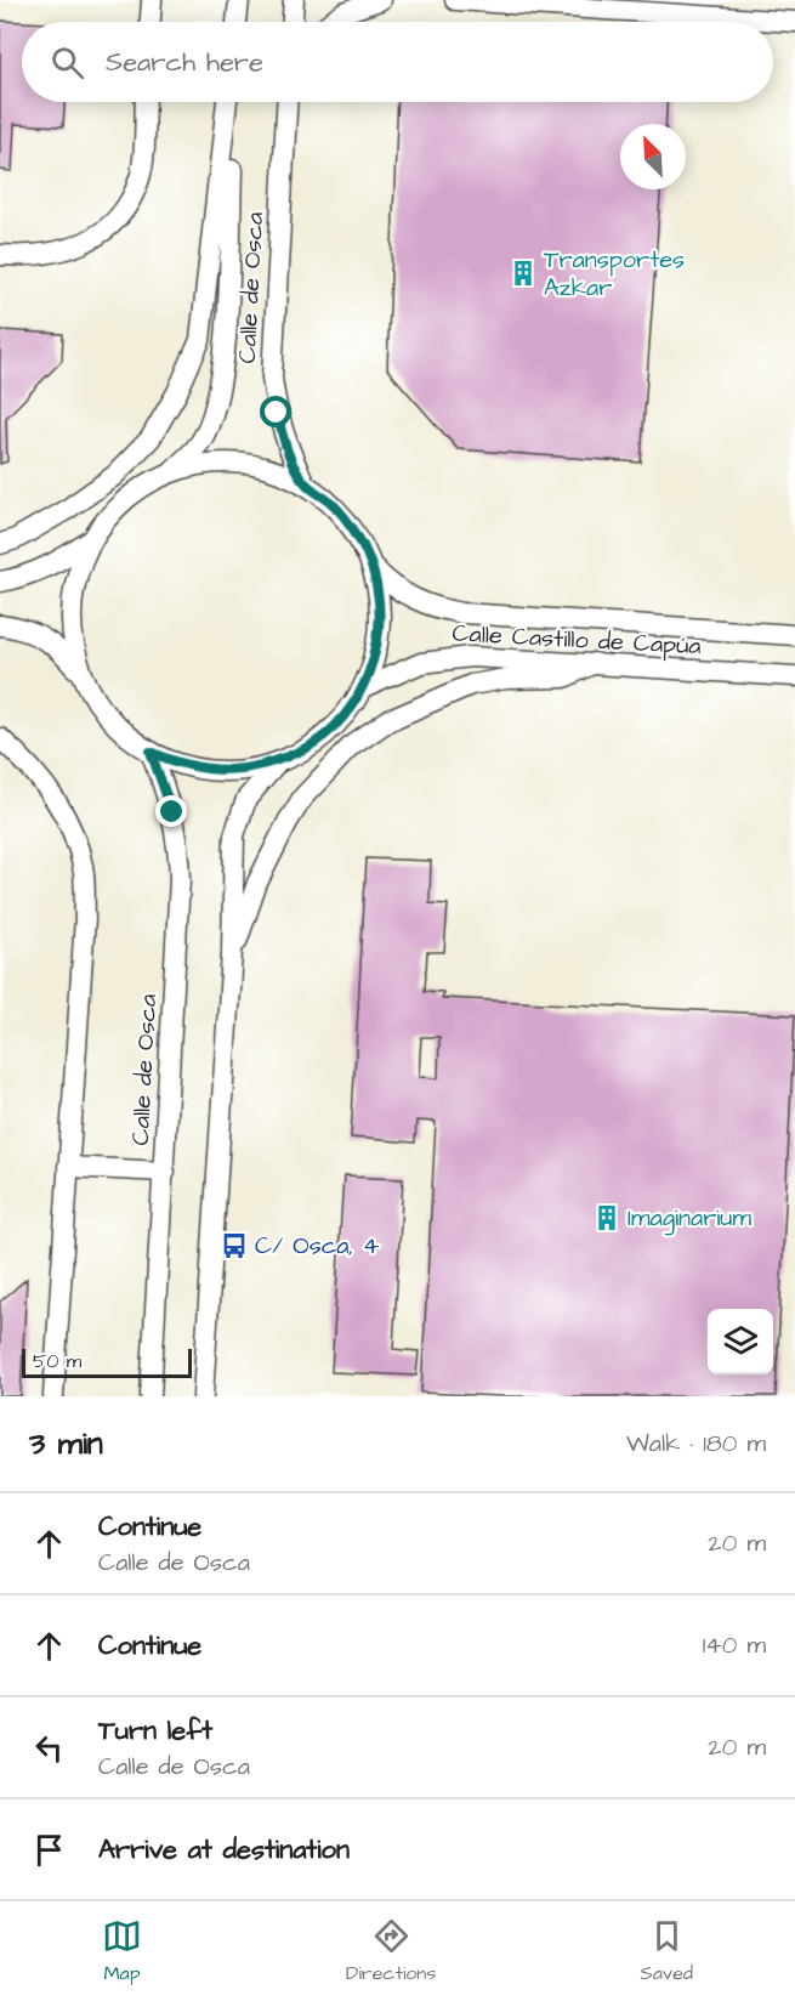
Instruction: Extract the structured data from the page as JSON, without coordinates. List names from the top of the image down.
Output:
{
  "streets": {
    "street": ["Calle de Osca", "Calle Castillo de Capúa"]
  },
  "places": {
    "building": ["Transportes Azkar", "Imaginarium"],
    "bus stop": ["C/ Osca, 4"]
  },
  "scale_bar": "50 m",
  "north": "top left",
  "page": {
    "search": "Search here",
    "scale": "50 m",
    "heading": ["3 min", "Walk · 180 m"],
    "list": [
      ["Continue", "Calle de Osca", "20 m"],
      ["Continue", "140 m"],
      ["Turn left", "Calle de Osca", "20 m"],
      "Arrive at destination"
    ],
    "nav": ["Map", "Directions", "Saved"]
  }
}
